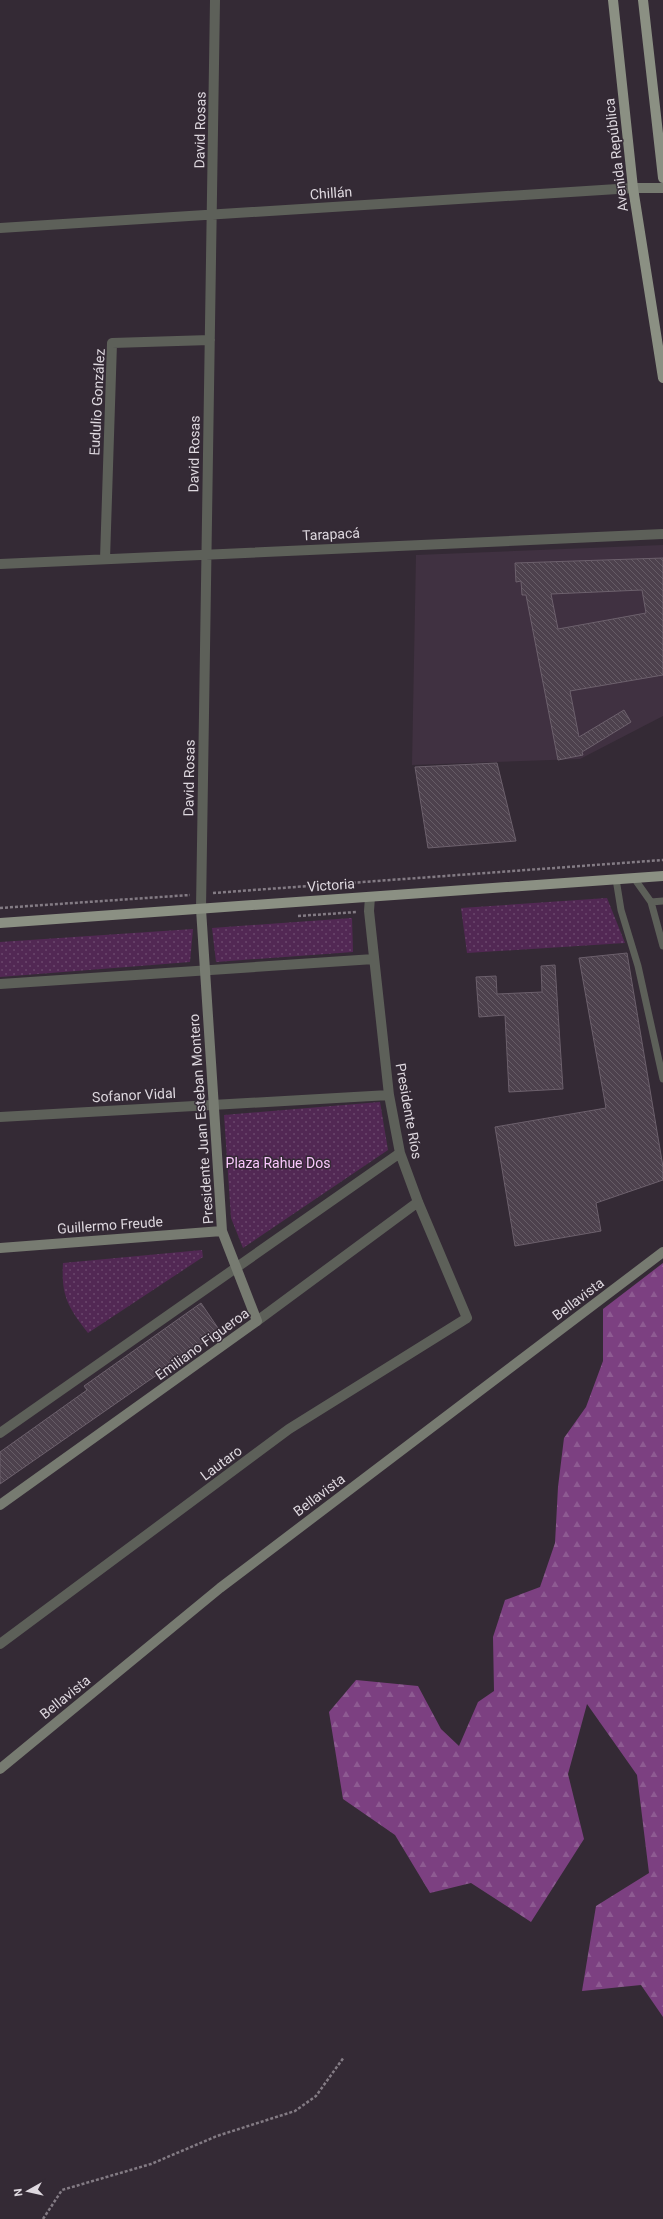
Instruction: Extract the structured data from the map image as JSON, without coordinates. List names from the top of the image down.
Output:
{
  "streets": {
    "main road": ["Avenida República", "Victoria"],
    "street": [
      "David Rosas",
      "Chillán",
      "Eudulio González",
      "Tarapacá",
      "Sofanor Vidal",
      "Presidente Ríos",
      "Presidente Juan Esteban Montero",
      "Guillermo Freude",
      "Bellavista",
      "Emiliano Figueroa",
      "Lautaro"
    ]
  },
  "crossings": [
    ["David Rosas", "Chillán"],
    ["David Rosas", "Eudulio González"],
    ["David Rosas", "Tarapacá"],
    ["David Rosas", "Victoria"],
    ["David Rosas", "Presidente Juan Esteban Montero"],
    ["Avenida República", "Chillán"],
    ["Eudulio González", "Tarapacá"],
    ["Victoria", "Presidente Ríos"],
    ["Victoria", "Presidente Juan Esteban Montero"],
    ["Sofanor Vidal", "Presidente Ríos"],
    ["Sofanor Vidal", "Presidente Juan Esteban Montero"],
    ["Presidente Ríos", "Emiliano Figueroa"],
    ["Presidente Ríos", "Lautaro"],
    ["Presidente Juan Esteban Montero", "Guillermo Freude"],
    ["Presidente Juan Esteban Montero", "Emiliano Figueroa"]
  ],
  "parks": ["Plaza Rahue Dos"],
  "north": "left"
}
